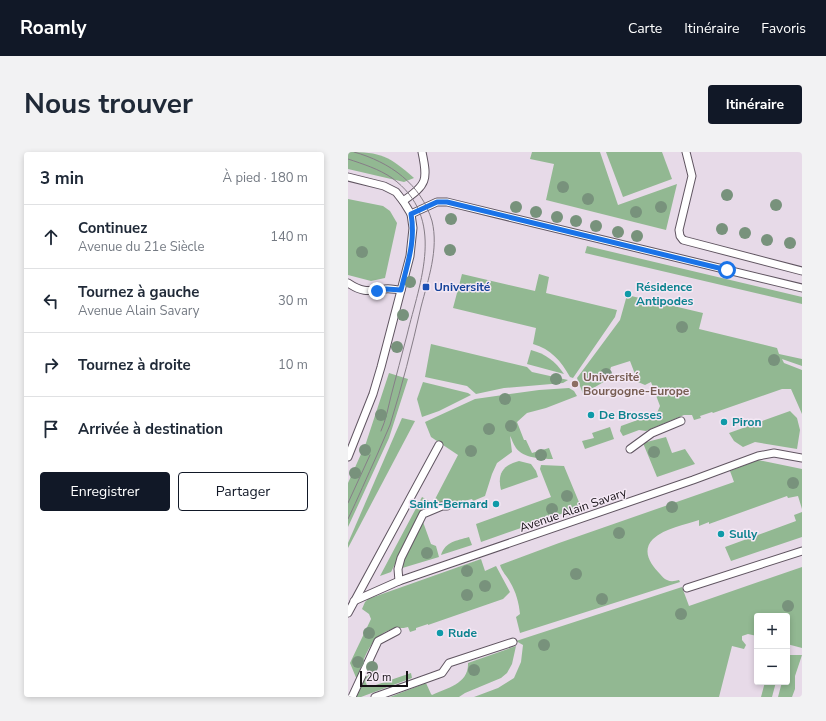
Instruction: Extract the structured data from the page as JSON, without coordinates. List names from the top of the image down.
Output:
{
  "streets": {
    "lane": ["Avenue Alain Savary"]
  },
  "places": {
    "transit": ["Université"],
    "other": [
      "Résidence Antipodes",
      "Université Bourgogne-Europe",
      "De Brosses",
      "Piron",
      "Saint-Bernard",
      "Sully",
      "Rude"
    ]
  },
  "scale_bar": "20 m",
  "page": {
    "header": "Roamly",
    "nav": ["Carte", "Itinéraire", "Favoris"],
    "title": "Nous trouver",
    "buttons": [
      "Itinéraire",
      ["Enregistrer", "Partager"]
    ],
    "heading": ["3 min", "À pied · 180 m"],
    "list": [
      ["Continuez", "Avenue du 21e Siècle", "140 m"],
      ["Tournez à gauche", "Avenue Alain Savary", "30 m"],
      ["Tournez à droite", "10 m"],
      "Arrivée à destination"
    ],
    "map_buttons": ["+", "−"],
    "scale": "20 m"
  }
}
